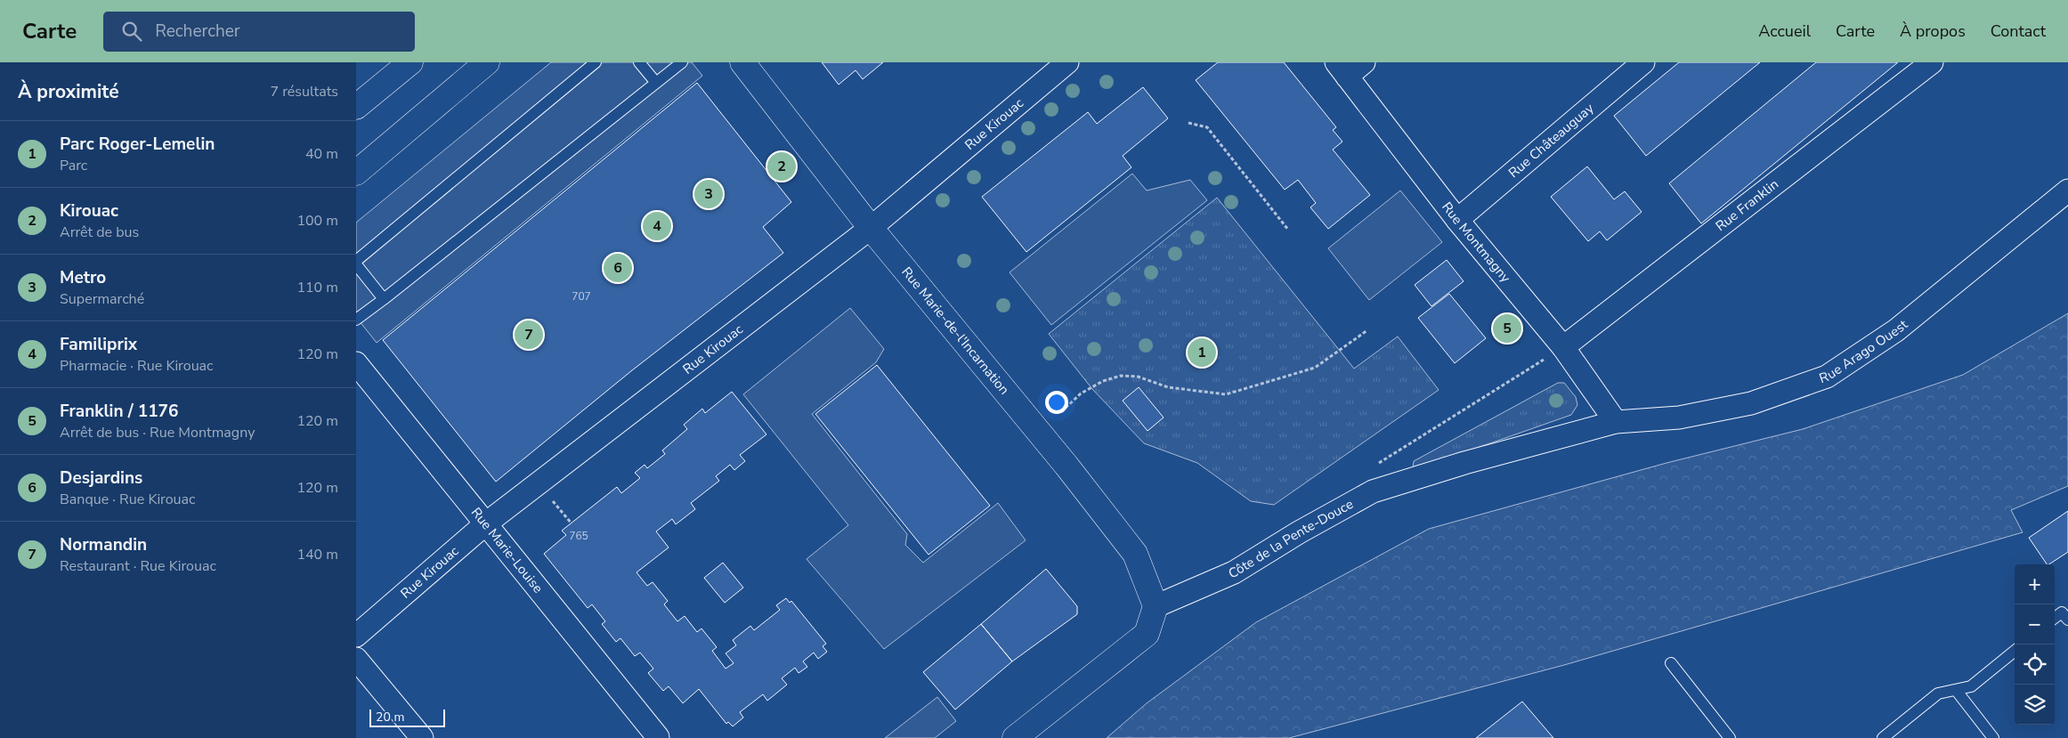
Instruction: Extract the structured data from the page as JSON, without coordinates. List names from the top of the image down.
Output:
{
  "streets": {
    "main road": ["Rue Marie-de-l'Incarnation"],
    "street": [
      "Rue Kirouac",
      "Rue Châteauguay",
      "Rue Franklin",
      "Rue Montmagny",
      "Rue Arago Ouest",
      "Côte de la Pente-Douce",
      "Rue Marie-Louise"
    ]
  },
  "crossings": [
    ["Rue Kirouac", "Rue Marie-de-l'Incarnation"],
    ["Rue Kirouac", "Rue Marie-Louise"],
    ["Rue Châteauguay", "Rue Montmagny"],
    ["Rue Franklin", "Rue Montmagny"],
    ["Rue Montmagny", "Rue Arago Ouest"],
    ["Rue Montmagny", "Côte de la Pente-Douce"],
    ["Rue Marie-de-l'Incarnation", "Côte de la Pente-Douce"],
    ["Rue Arago Ouest", "Côte de la Pente-Douce"]
  ],
  "house_numbers": ["707", "765"],
  "scale_bar": "20 m",
  "page": {
    "header": "Carte",
    "search": "Rechercher",
    "nav": [
      "Accueil",
      "Carte",
      "À propos",
      "Contact"
    ],
    "heading": ["À proximité", "7 résultats"],
    "list": [
      {
        "mark": "1",
        "name": "Parc Roger-Lemelin",
        "note": "Parc",
        "value": "40 m"
      },
      {
        "mark": "2",
        "name": "Kirouac",
        "note": "Arrêt de bus",
        "value": "100 m"
      },
      {
        "mark": "3",
        "name": "Metro",
        "note": "Supermarché",
        "value": "110 m"
      },
      {
        "mark": "4",
        "name": "Familiprix",
        "note": "Pharmacie · Rue Kirouac",
        "value": "120 m"
      },
      {
        "mark": "5",
        "name": "Franklin / 1176",
        "note": "Arrêt de bus · Rue Montmagny",
        "value": "120 m"
      },
      {
        "mark": "6",
        "name": "Desjardins",
        "note": "Banque · Rue Kirouac",
        "value": "120 m"
      },
      {
        "mark": "7",
        "name": "Normandin",
        "note": "Restaurant · Rue Kirouac",
        "value": "140 m"
      }
    ],
    "pins": [
      "2",
      "3",
      "4",
      "6",
      "5",
      "7",
      "1"
    ],
    "map_buttons": ["+", "−"],
    "scale": "20 m"
  }
}
